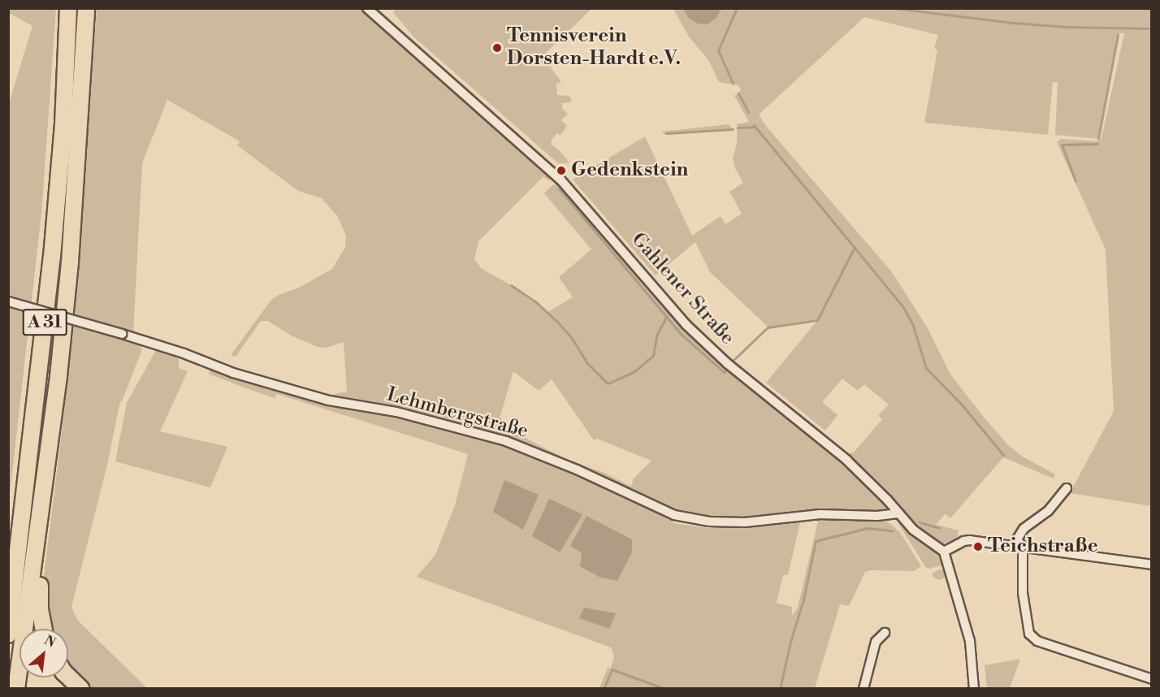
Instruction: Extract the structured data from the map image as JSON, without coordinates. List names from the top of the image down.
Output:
{
  "streets": {
    "highway": ["A 31"],
    "street": ["Gahlener Straße", "Lehmbergstraße"]
  },
  "crossings": [
    ["Gahlener Straße", "Lehmbergstraße"]
  ],
  "places": ["Tennisverein Dorsten-Hardt e.V.", "Gedenkstein", "Teichstraße"],
  "north": "top right"
}
